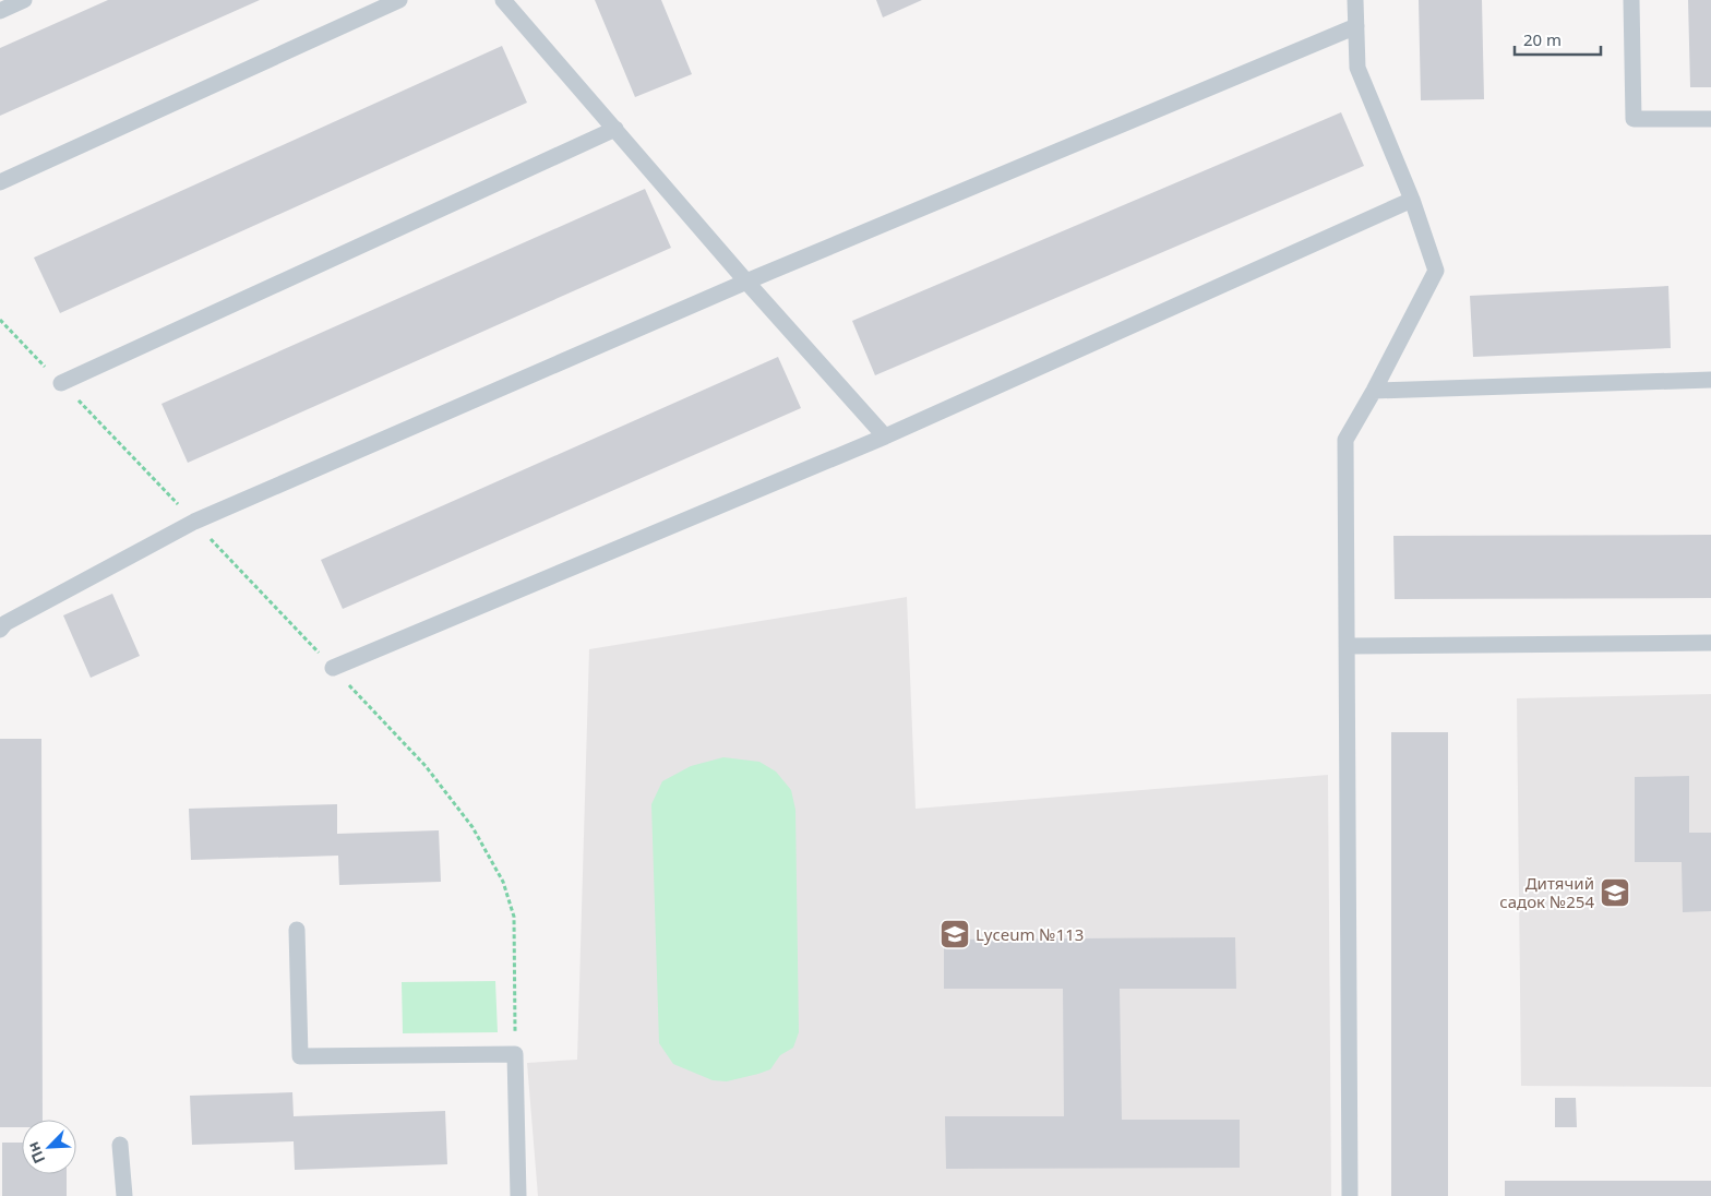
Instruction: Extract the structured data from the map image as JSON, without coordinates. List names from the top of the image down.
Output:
{
  "places": {
    "school or university": ["Дитячий садок №254", "Lyceum №113"]
  },
  "scale_bar": "20 m",
  "north": "bottom left"
}
